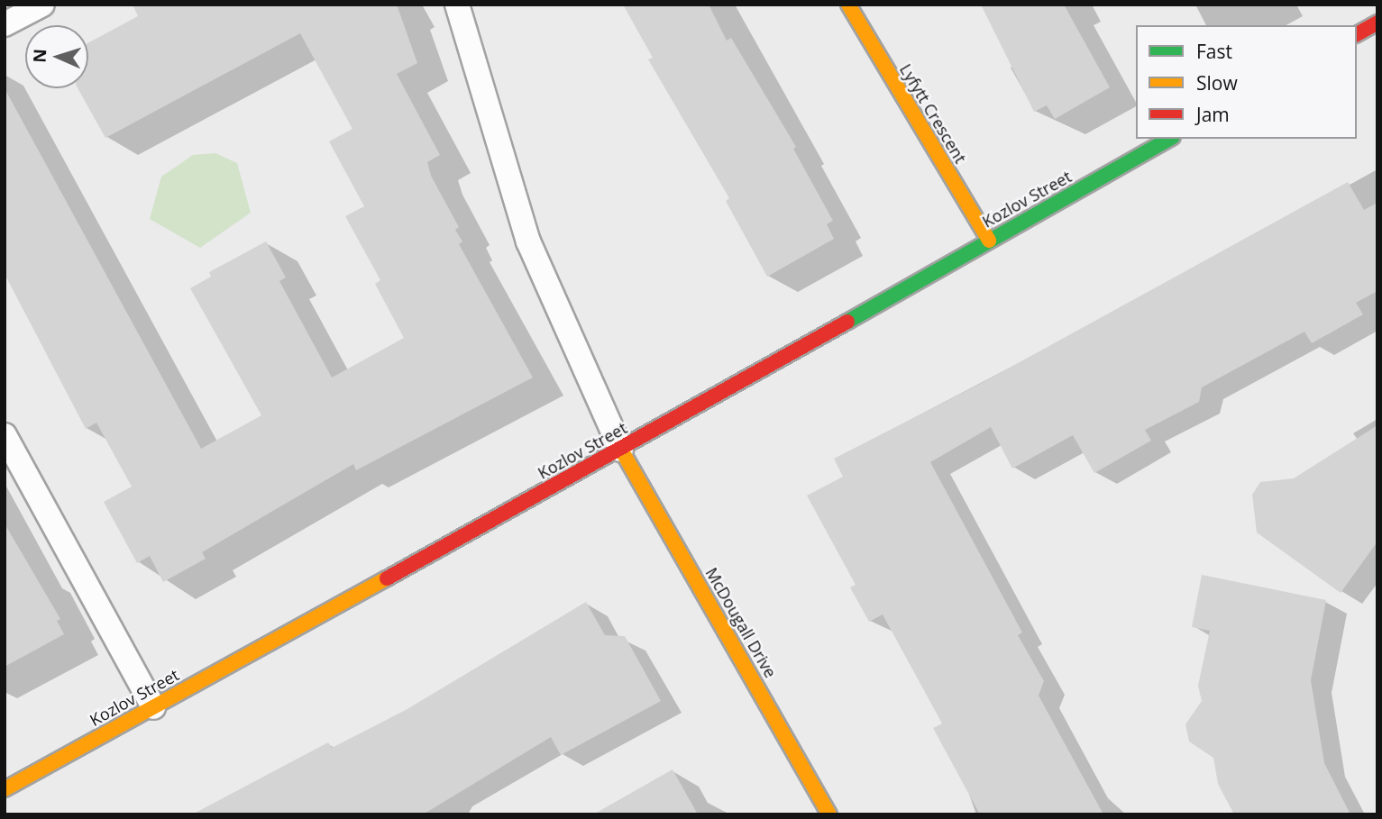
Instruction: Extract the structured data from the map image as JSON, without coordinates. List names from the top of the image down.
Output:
{
  "streets": {
    "street": ["Lyfytt Crescent", "Kozlov Street", "McDougall Drive"]
  },
  "crossings": [
    ["Lyfytt Crescent", "Kozlov Street"],
    ["Kozlov Street", "McDougall Drive"]
  ],
  "legend": ["Fast", "Slow", "Jam"],
  "north": "left"
}
